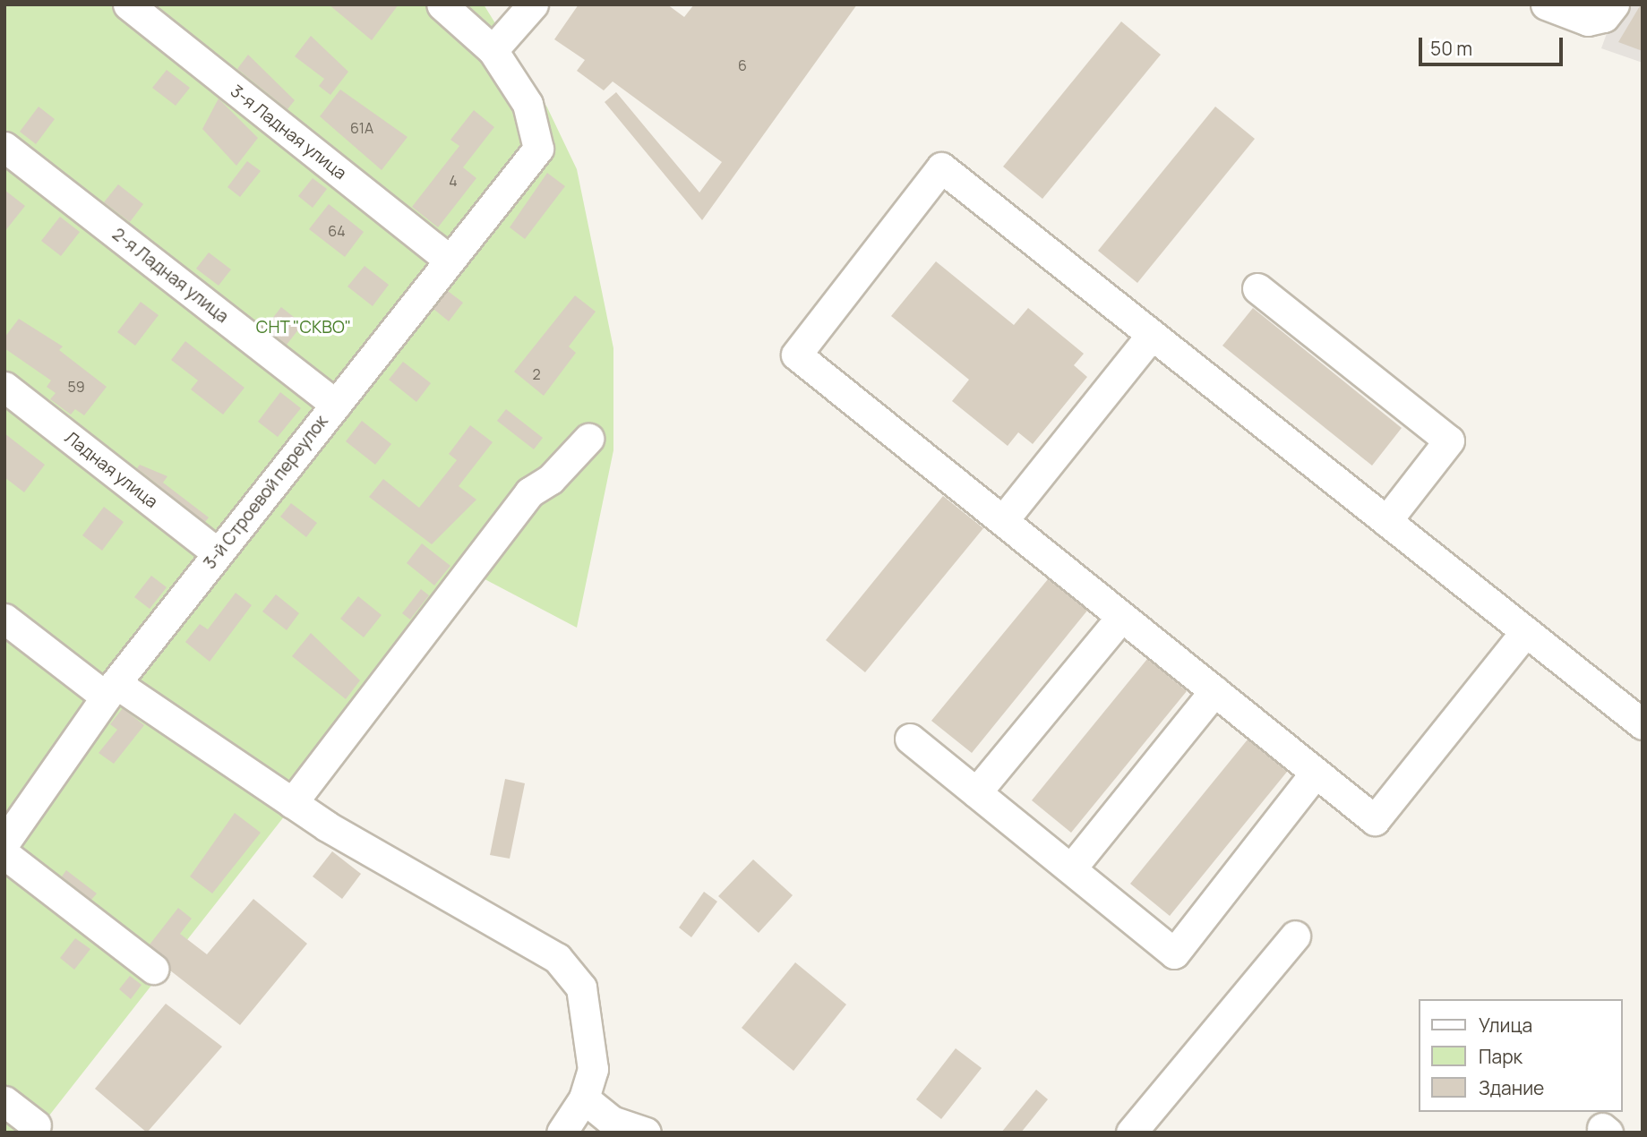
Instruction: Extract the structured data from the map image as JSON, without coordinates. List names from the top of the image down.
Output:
{
  "streets": {
    "street": [
      "3-я Ладная улица",
      "2-я Ладная улица",
      "Ладная улица",
      "3-й Строевой переулок"
    ]
  },
  "crossings": [
    ["3-я Ладная улица", "3-й Строевой переулок"],
    ["2-я Ладная улица", "3-й Строевой переулок"],
    ["Ладная улица", "3-й Строевой переулок"]
  ],
  "parks": ["СНТ \"СКВО\""],
  "house_numbers": [
    "6",
    "61А",
    "4",
    "64",
    "2",
    "59"
  ],
  "legend": ["Улица", "Парк", "Здание"],
  "scale_bar": "50 m"
}
